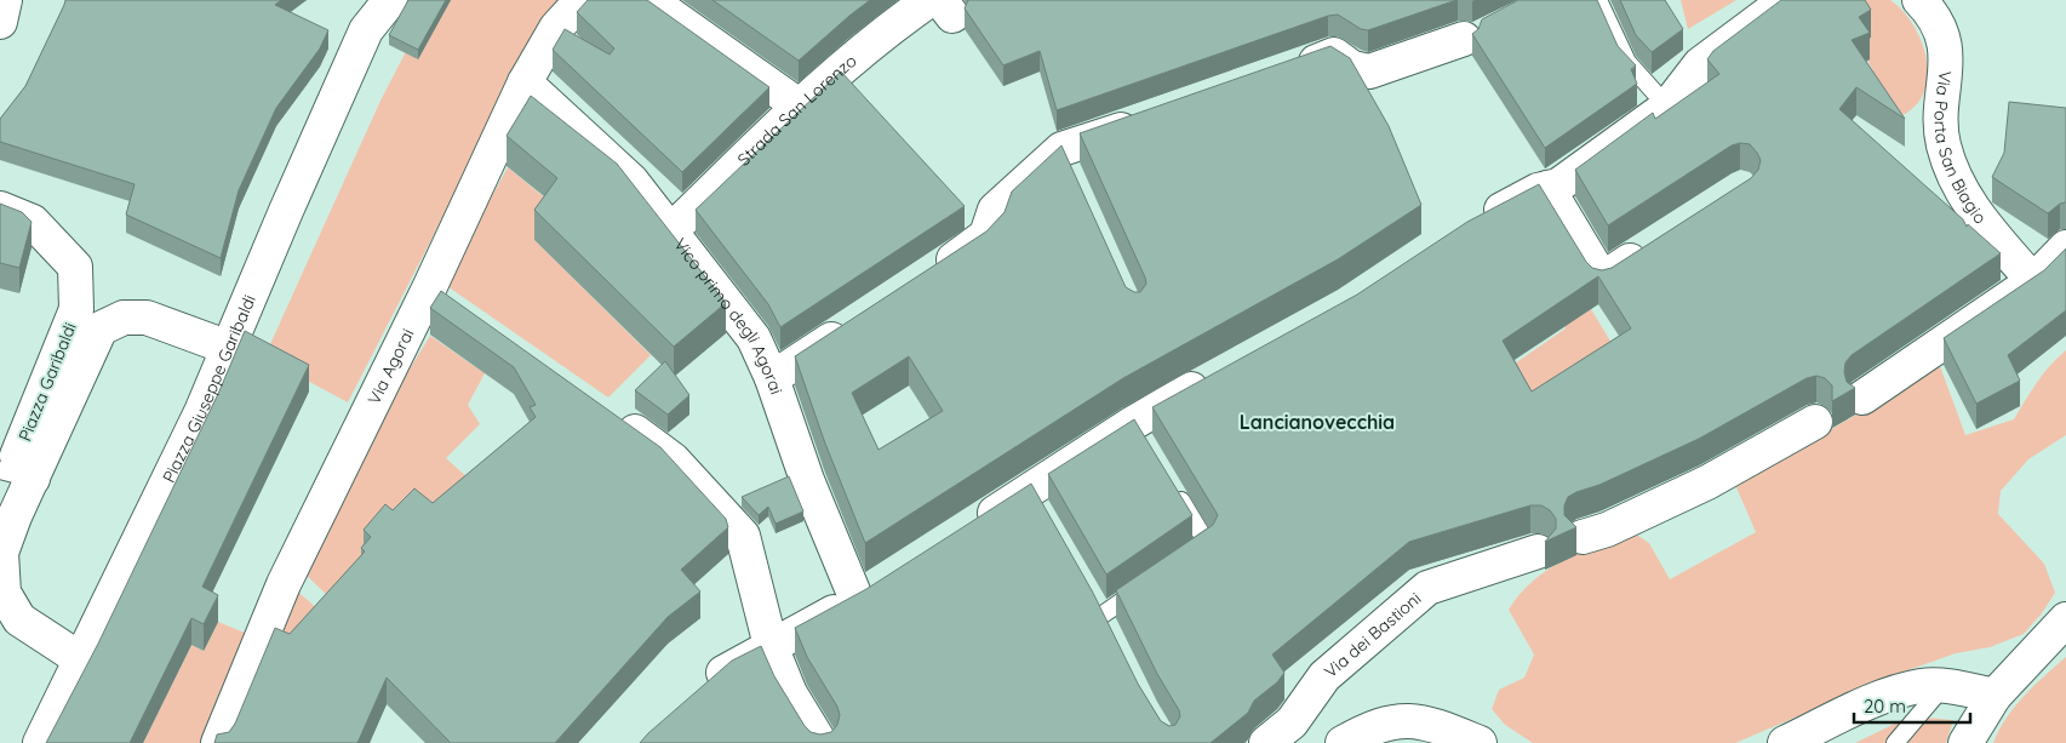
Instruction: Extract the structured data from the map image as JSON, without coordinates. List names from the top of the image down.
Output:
{
  "streets": {
    "street": [
      "Strada San Lorenzo",
      "Via Porta San Biagio",
      "Vico primo degli Agorai",
      "Via Agorai",
      "Piazza Garibaldi",
      "Piazza Giuseppe Garibaldi",
      "Via dei Bastioni"
    ]
  },
  "crossings": [
    ["Strada San Lorenzo", "Vico primo degli Agorai"],
    ["Vico primo degli Agorai", "Via Agorai"],
    ["Piazza Garibaldi", "Piazza Giuseppe Garibaldi"]
  ],
  "districts": ["Lancianovecchia"],
  "scale_bar": "20 m"
}
